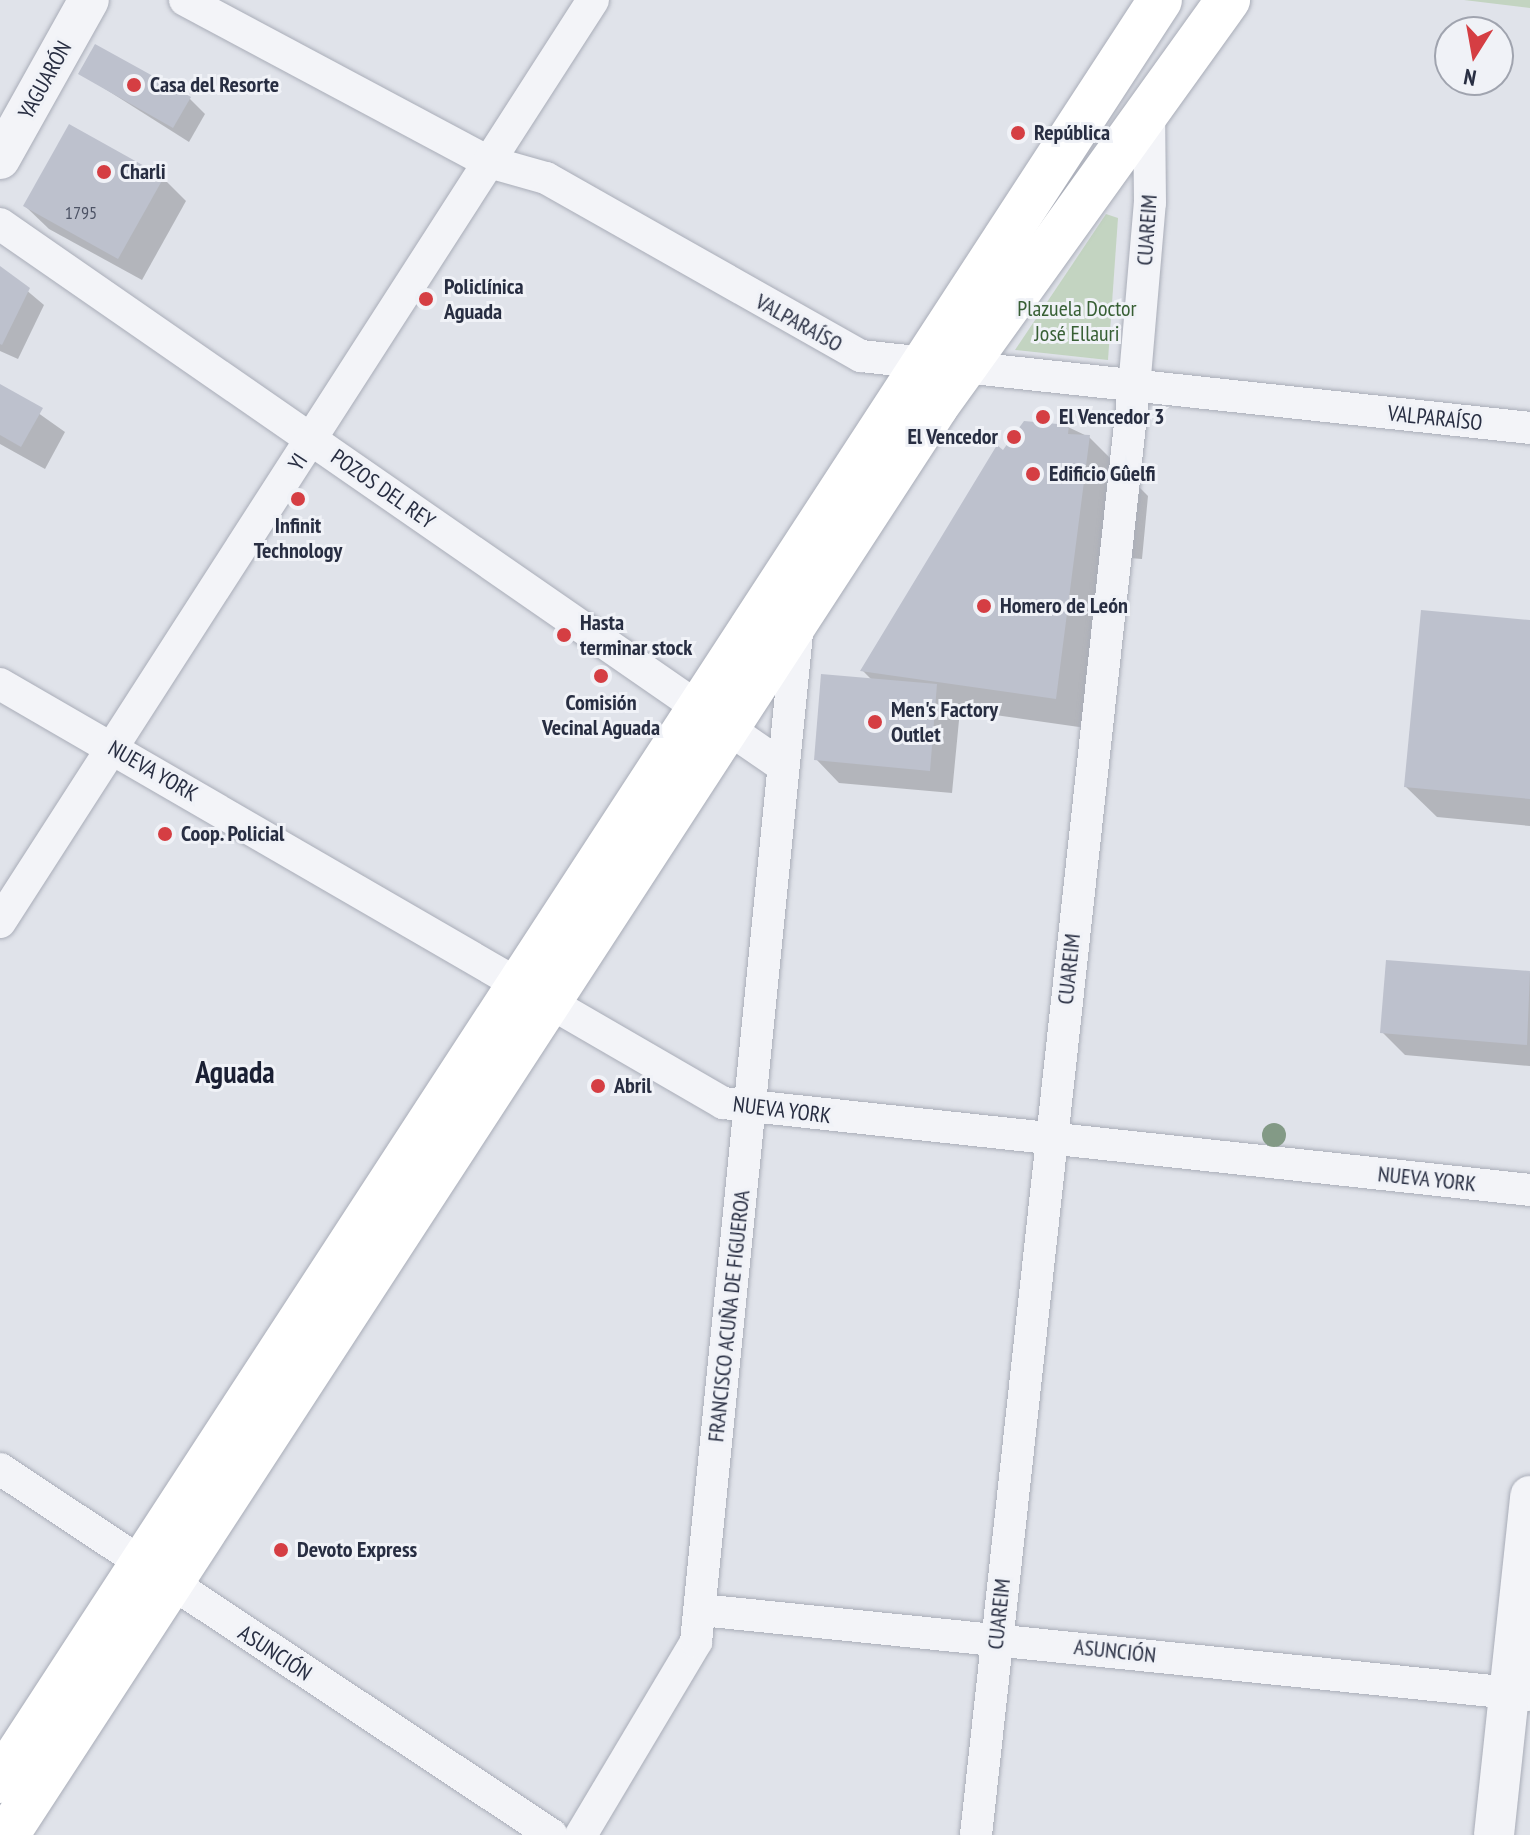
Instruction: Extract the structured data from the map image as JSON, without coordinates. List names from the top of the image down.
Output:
{
  "streets": {
    "street": [
      "YAGUARÓN",
      "CUAREIM",
      "VALPARAÍSO",
      "YI",
      "POZOS DEL REY",
      "NUEVA YORK",
      "FRANCISCO ACUÑA DE FIGUEROA",
      "ASUNCIÓN"
    ]
  },
  "crossings": [
    ["CUAREIM", "VALPARAÍSO"],
    ["CUAREIM", "NUEVA YORK"],
    ["CUAREIM", "ASUNCIÓN"],
    ["VALPARAÍSO", "YI"],
    ["YI", "POZOS DEL REY"],
    ["YI", "NUEVA YORK"],
    ["NUEVA YORK", "FRANCISCO ACUÑA DE FIGUEROA"],
    ["FRANCISCO ACUÑA DE FIGUEROA", "ASUNCIÓN"]
  ],
  "districts": ["Aguada"],
  "parks": ["Plazuela Doctor José Ellauri"],
  "places": [
    "Casa del Resorte",
    "República",
    "Charli",
    "Policlínica Aguada",
    "El Vencedor 3",
    "El Vencedor",
    "Edificio Gûelfi",
    "Infinit Technology",
    "Homero de León",
    "Hasta terminar stock",
    "Comisión Vecinal Aguada",
    "Men's Factory Outlet",
    "Coop. Policial",
    "Abril",
    "Devoto Express"
  ],
  "house_numbers": ["1795"],
  "north": "bottom"
}
